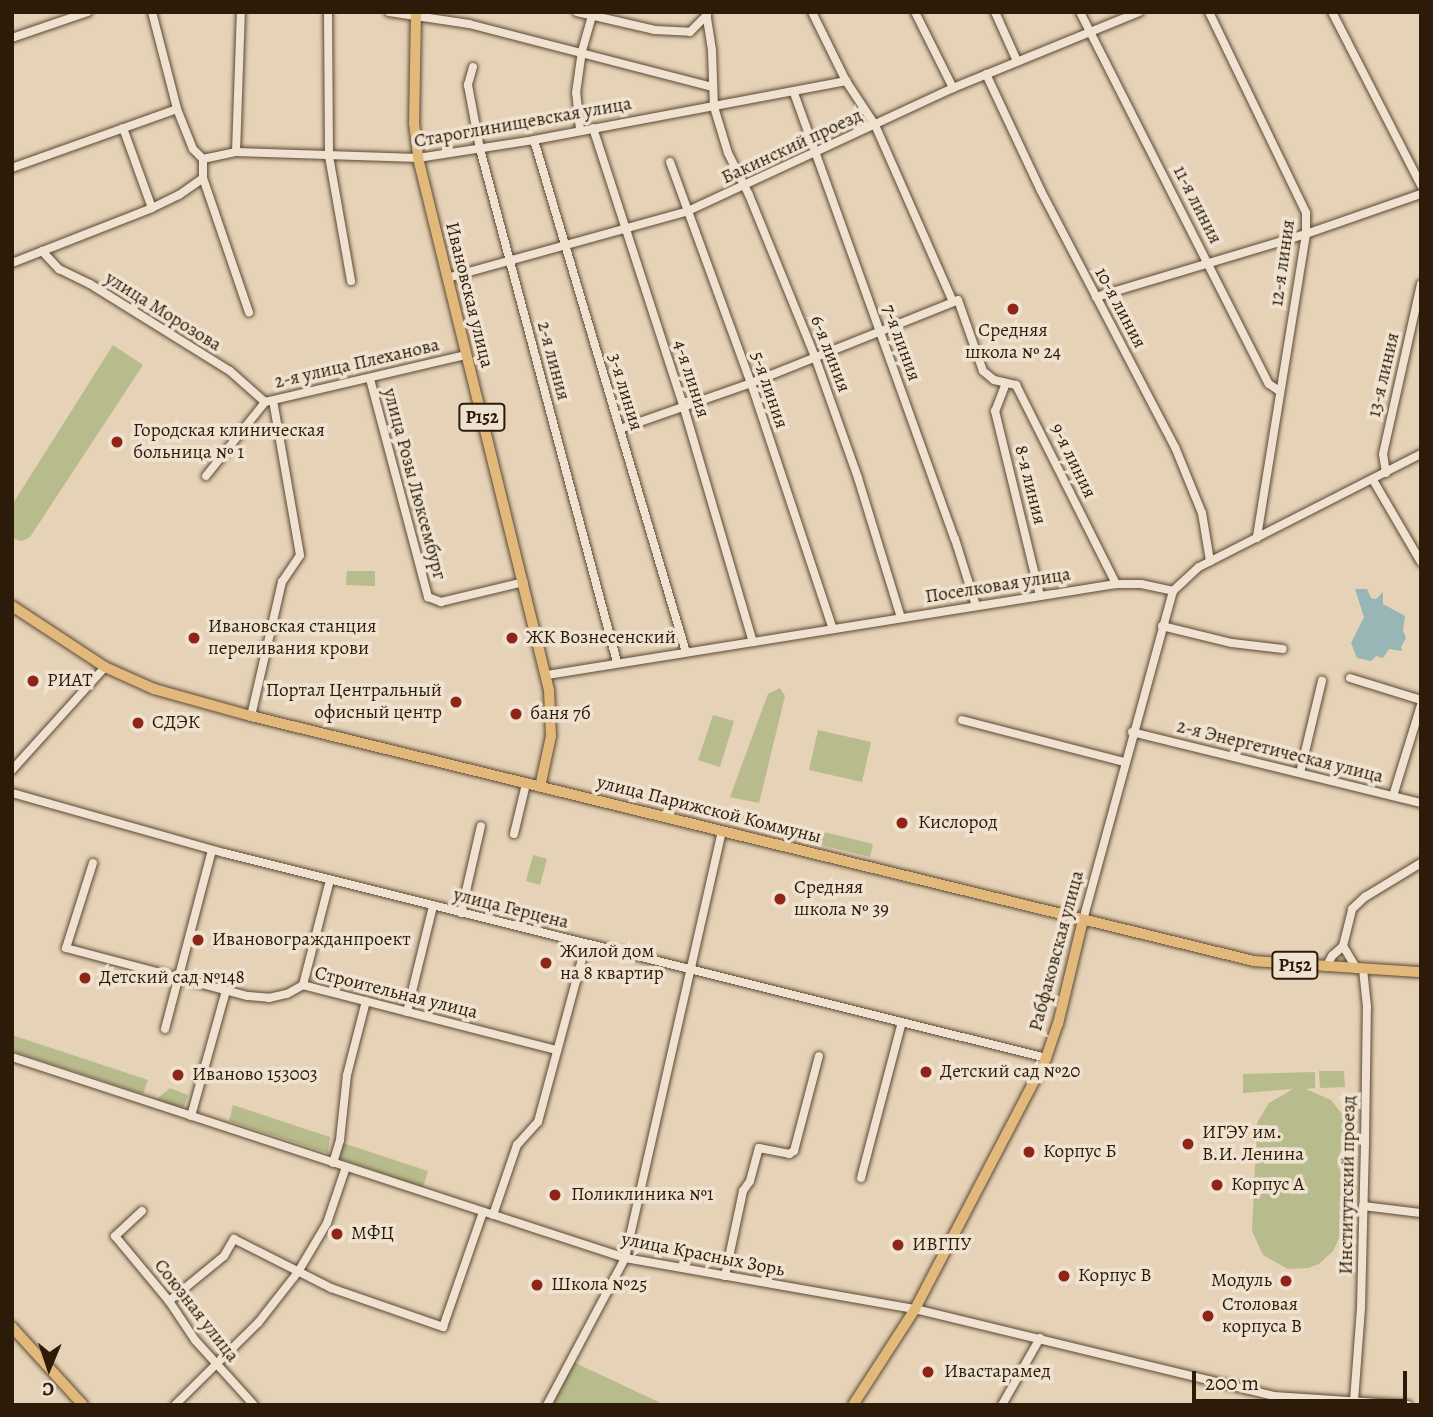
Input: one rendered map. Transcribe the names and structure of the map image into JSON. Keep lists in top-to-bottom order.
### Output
{
  "streets": {
    "main road": [
      "Ивановская улица",
      "Р152",
      "улица Парижской Коммуны",
      "Рабфаковская улица"
    ],
    "street": [
      "Староглинищевская улица",
      "Бакинский проезд",
      "11-я линия",
      "12-я линия",
      "10-я линия",
      "улица Морозова",
      "7-я линия",
      "6-я линия",
      "2-я линия",
      "2-я улица Плеханова",
      "13-я линия",
      "4-я линия",
      "5-я линия",
      "3-я линия",
      "9-я линия",
      "улица Розы Люксембург",
      "8-я линия",
      "Поселковая улица",
      "2-я Энергетическая улица",
      "улица Герцена",
      "Строительная улица",
      "Институтский проезд",
      "улица Красных Зорь",
      "Союзная улица"
    ]
  },
  "crossings": [
    ["Староглинищевская улица", "Ивановская улица"],
    ["Староглинищевская улица", "7-я линия"],
    ["Староглинищевская улица", "6-я линия"],
    ["Староглинищевская улица", "2-я линия"],
    ["Староглинищевская улица", "4-я линия"],
    ["Староглинищевская улица", "3-я линия"],
    ["Бакинский проезд", "11-я линия"],
    ["Бакинский проезд", "Ивановская улица"],
    ["Бакинский проезд", "10-я линия"],
    ["Бакинский проезд", "7-я линия"],
    ["Бакинский проезд", "6-я линия"],
    ["Бакинский проезд", "2-я линия"],
    ["Бакинский проезд", "4-я линия"],
    ["Бакинский проезд", "5-я линия"],
    ["Бакинский проезд", "3-я линия"],
    ["11-я линия", "12-я линия"],
    ["Ивановская улица", "2-я улица Плеханова"],
    ["Ивановская улица", "улица Розы Люксембург"],
    ["Ивановская улица", "Поселковая улица"],
    ["Ивановская улица", "улица Парижской Коммуны"],
    ["улица Морозова", "2-я улица Плеханова"],
    ["7-я линия", "Поселковая улица"],
    ["6-я линия", "Поселковая улица"],
    ["2-я линия", "Поселковая улица"],
    ["2-я улица Плеханова", "улица Розы Люксембург"],
    ["4-я линия", "Поселковая улица"],
    ["5-я линия", "Поселковая улица"],
    ["3-я линия", "Поселковая улица"],
    ["9-я линия", "8-я линия"],
    ["9-я линия", "Поселковая улица"],
    ["8-я линия", "Поселковая улица"],
    ["Поселковая улица", "Рабфаковская улица"],
    ["2-я Энергетическая улица", "Рабфаковская улица"],
    ["улица Парижской Коммуны", "Рабфаковская улица"],
    ["улица Парижской Коммуны", "Институтский проезд"],
    ["улица Герцена", "Рабфаковская улица"],
    ["Рабфаковская улица", "улица Красных Зорь"],
    ["Институтский проезд", "улица Красных Зорь"]
  ],
  "places": [
    "Средняя школа № 24",
    "Городская клиническая больница № 1",
    "Ивановская станция переливания крови",
    "ЖК Вознесенский",
    "РИАТ",
    "Портал Центральный офисный центр",
    "баня 7б",
    "СДЭК",
    "Кислород",
    "Средняя школа № 39",
    "Ивановогражданпроект",
    "Жилой дом на 8 квартир",
    "Детский сад №148",
    "Детский сад №20",
    "Иваново 153003",
    "ИГЭУ им. В.И. Ленина",
    "Корпус Б",
    "Корпус А",
    "Поликлиника №1",
    "МФЦ",
    "ИВГПУ",
    "Корпус В",
    "Модуль",
    "Школа №25",
    "Столовая корпуса В",
    "Ивастарамед"
  ],
  "scale_bar": "200 m",
  "north": "bottom"
}
